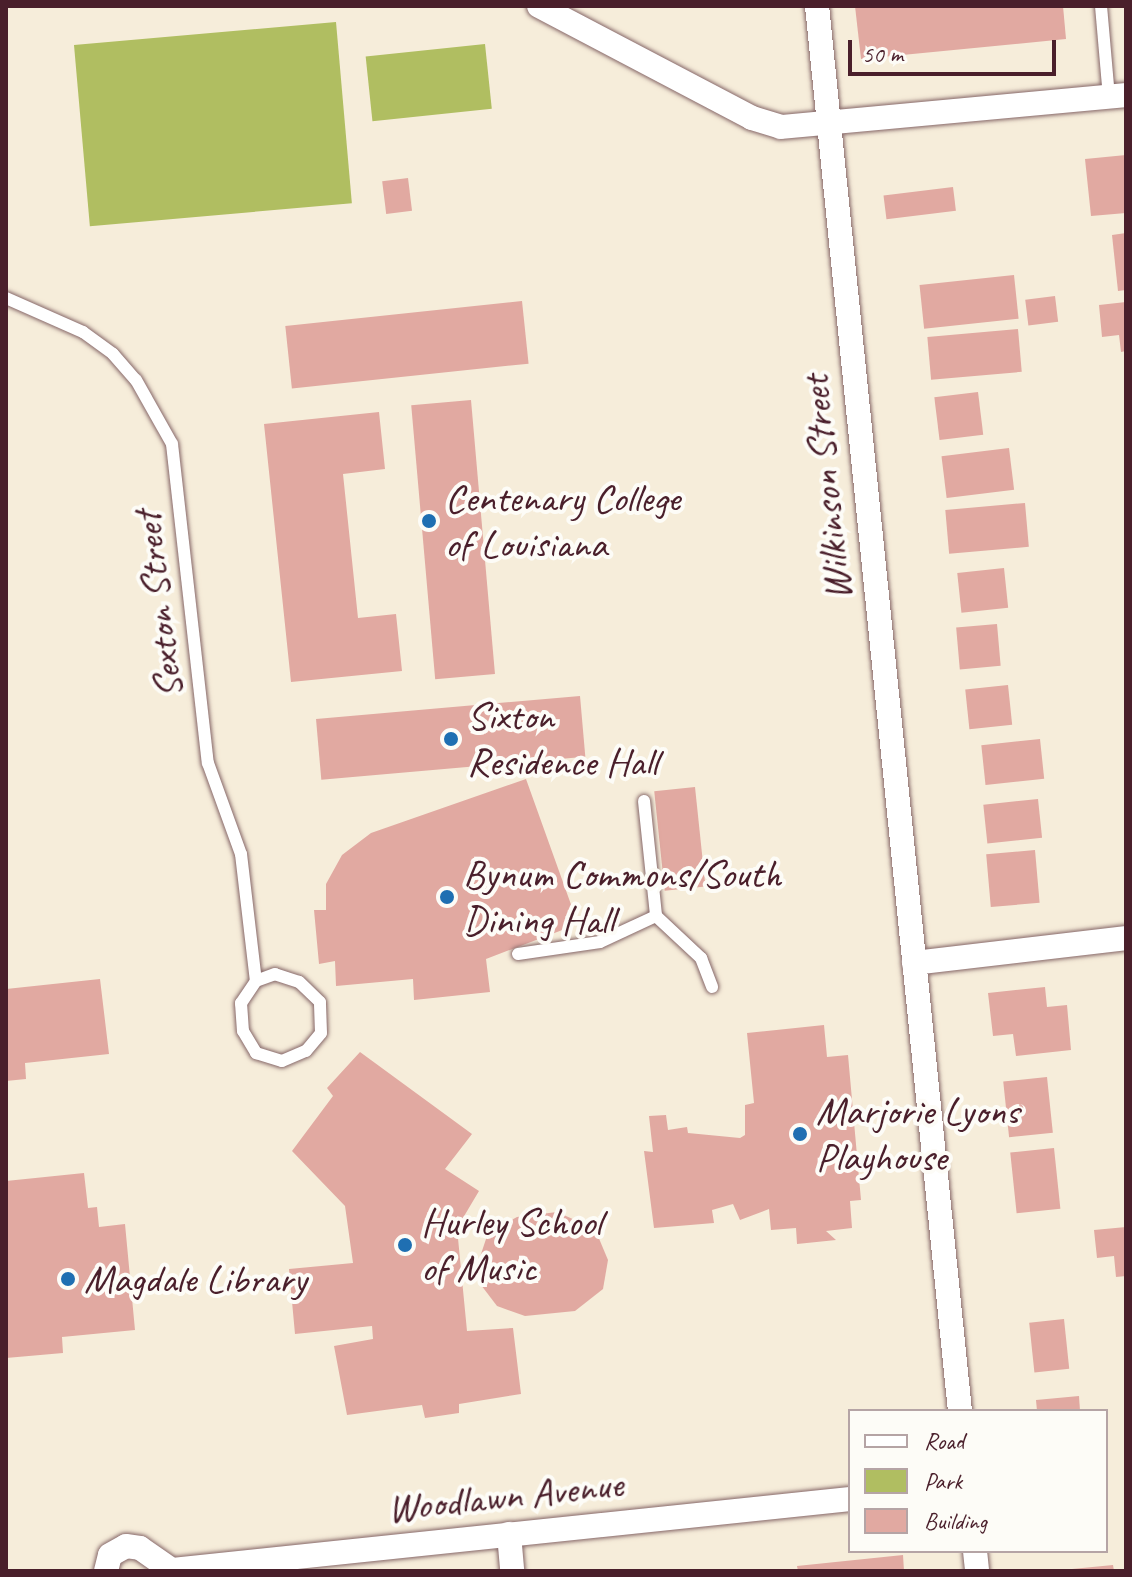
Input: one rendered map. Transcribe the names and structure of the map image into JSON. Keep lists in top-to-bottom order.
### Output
{
  "streets": {
    "street": ["Wilkinson Street", "Woodlawn Avenue"],
    "lane": ["Sexton Street"]
  },
  "places": [
    "Centenary College of Louisiana",
    "Sixton Residence Hall",
    "Bynum Commons/South Dining Hall",
    "Marjorie Lyons Playhouse",
    "Hurley School of Music",
    "Magdale Library"
  ],
  "legend": ["Road", "Park", "Building"],
  "scale_bar": "50 m"
}
